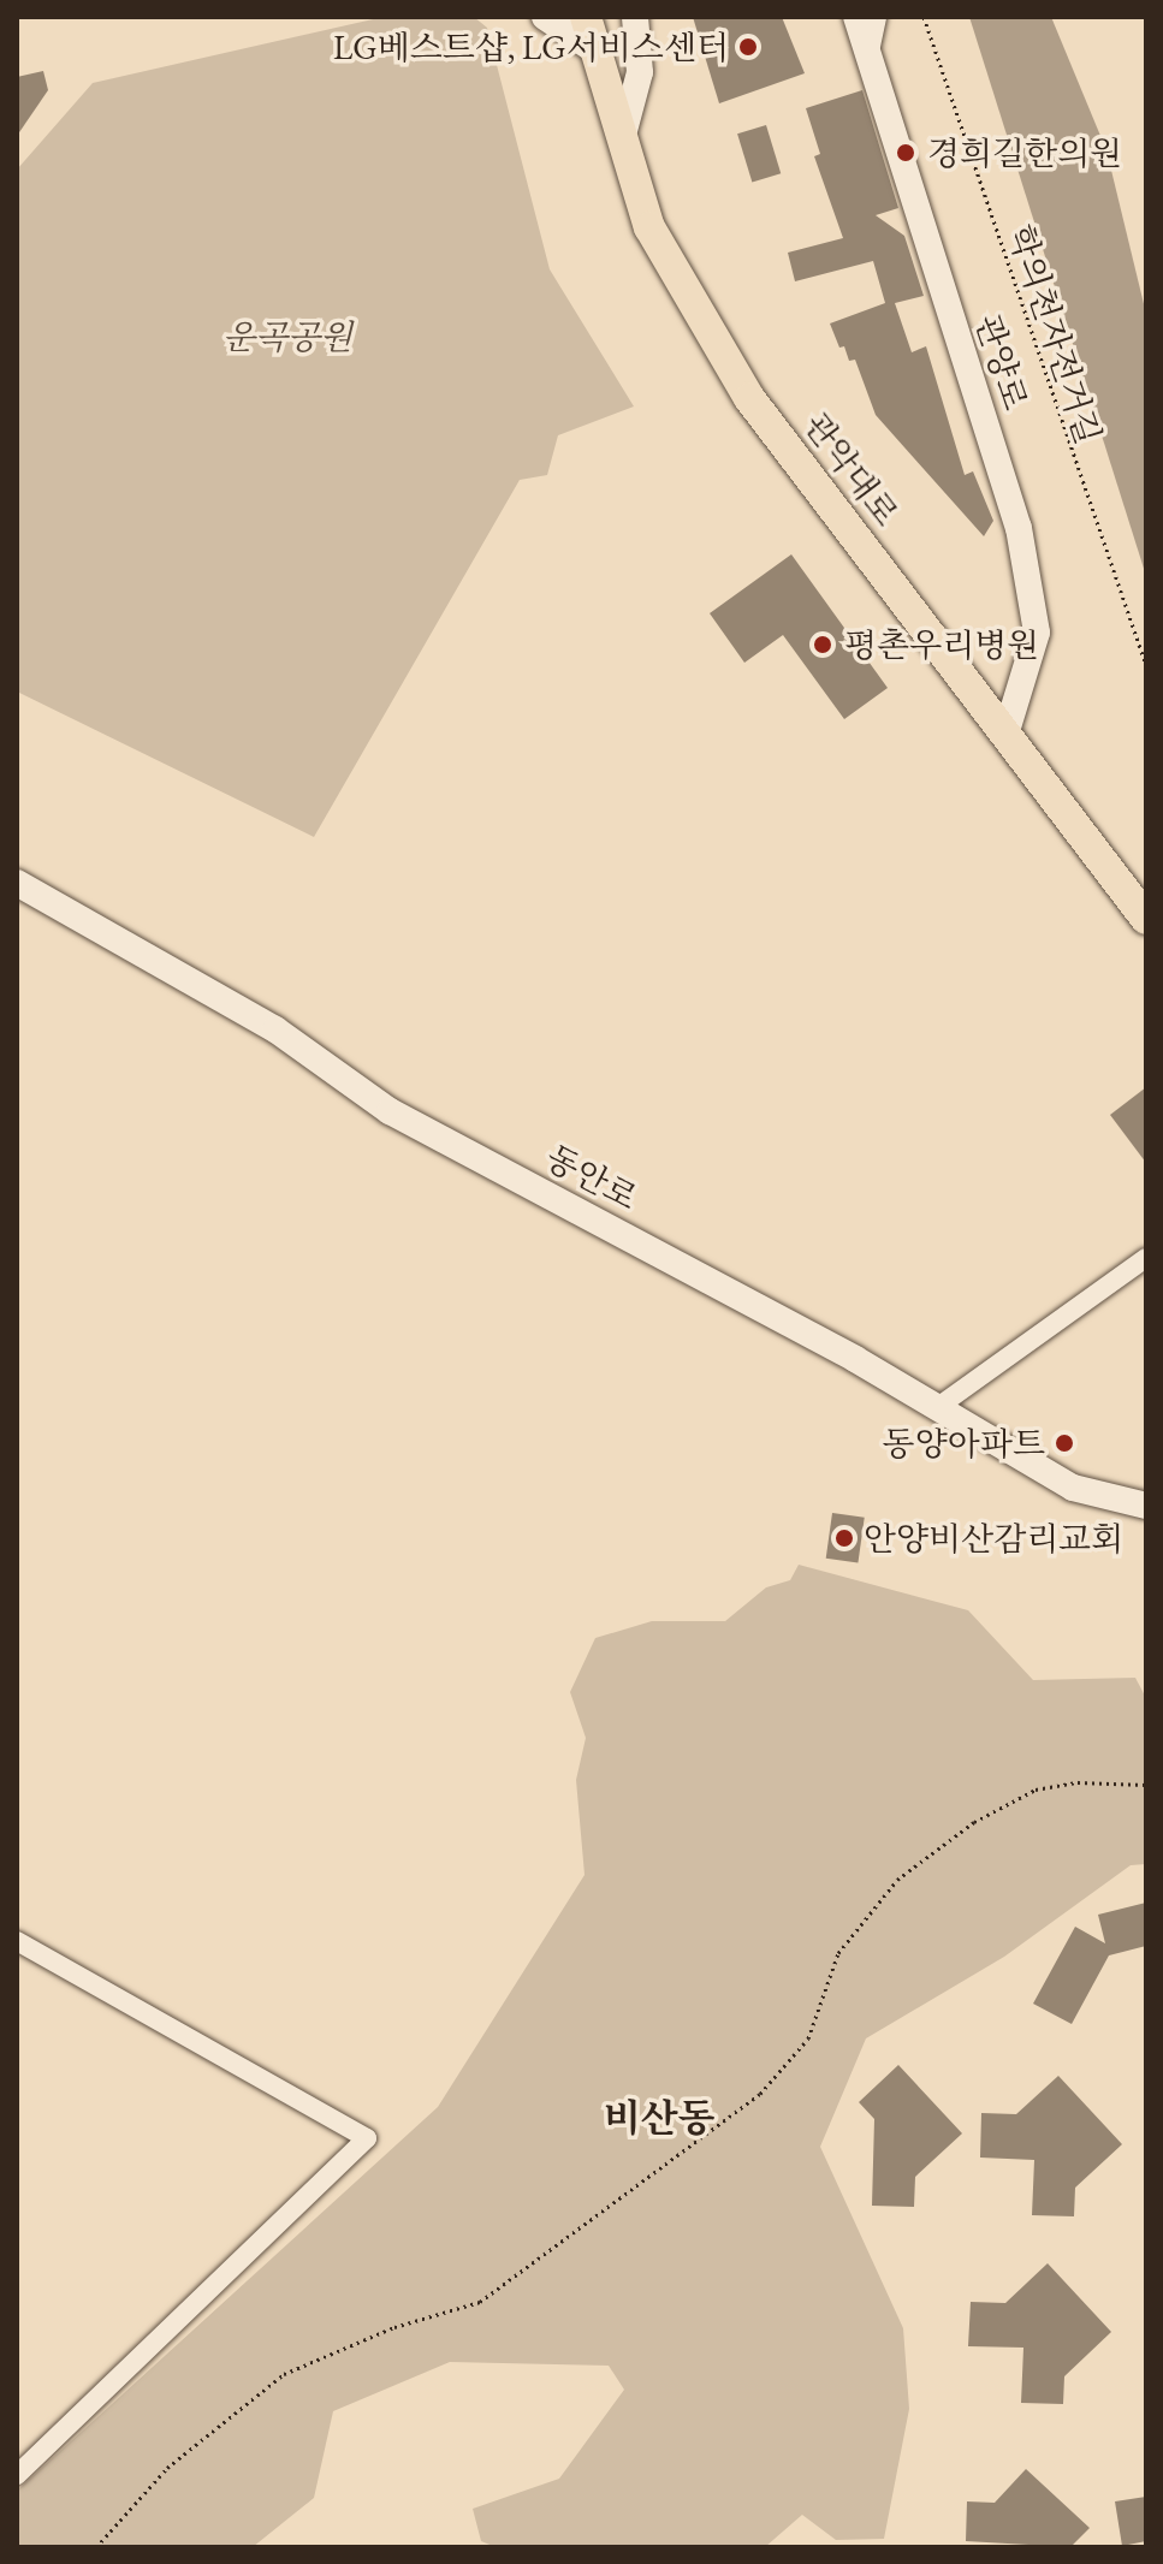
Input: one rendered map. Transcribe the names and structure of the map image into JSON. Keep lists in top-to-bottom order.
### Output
{
  "streets": {
    "main road": ["관악대로"],
    "street": ["관양로", "동안로"],
    "path": ["학의천자전거길"]
  },
  "crossings": [
    ["관양로", "관악대로"]
  ],
  "districts": ["비산동"],
  "parks": ["운곡공원"],
  "places": [
    "LG베스트샵, LG서비스센터",
    "경희길한의원",
    "평촌우리병원",
    "동양아파트",
    "안양비산감리교회"
  ]
}
